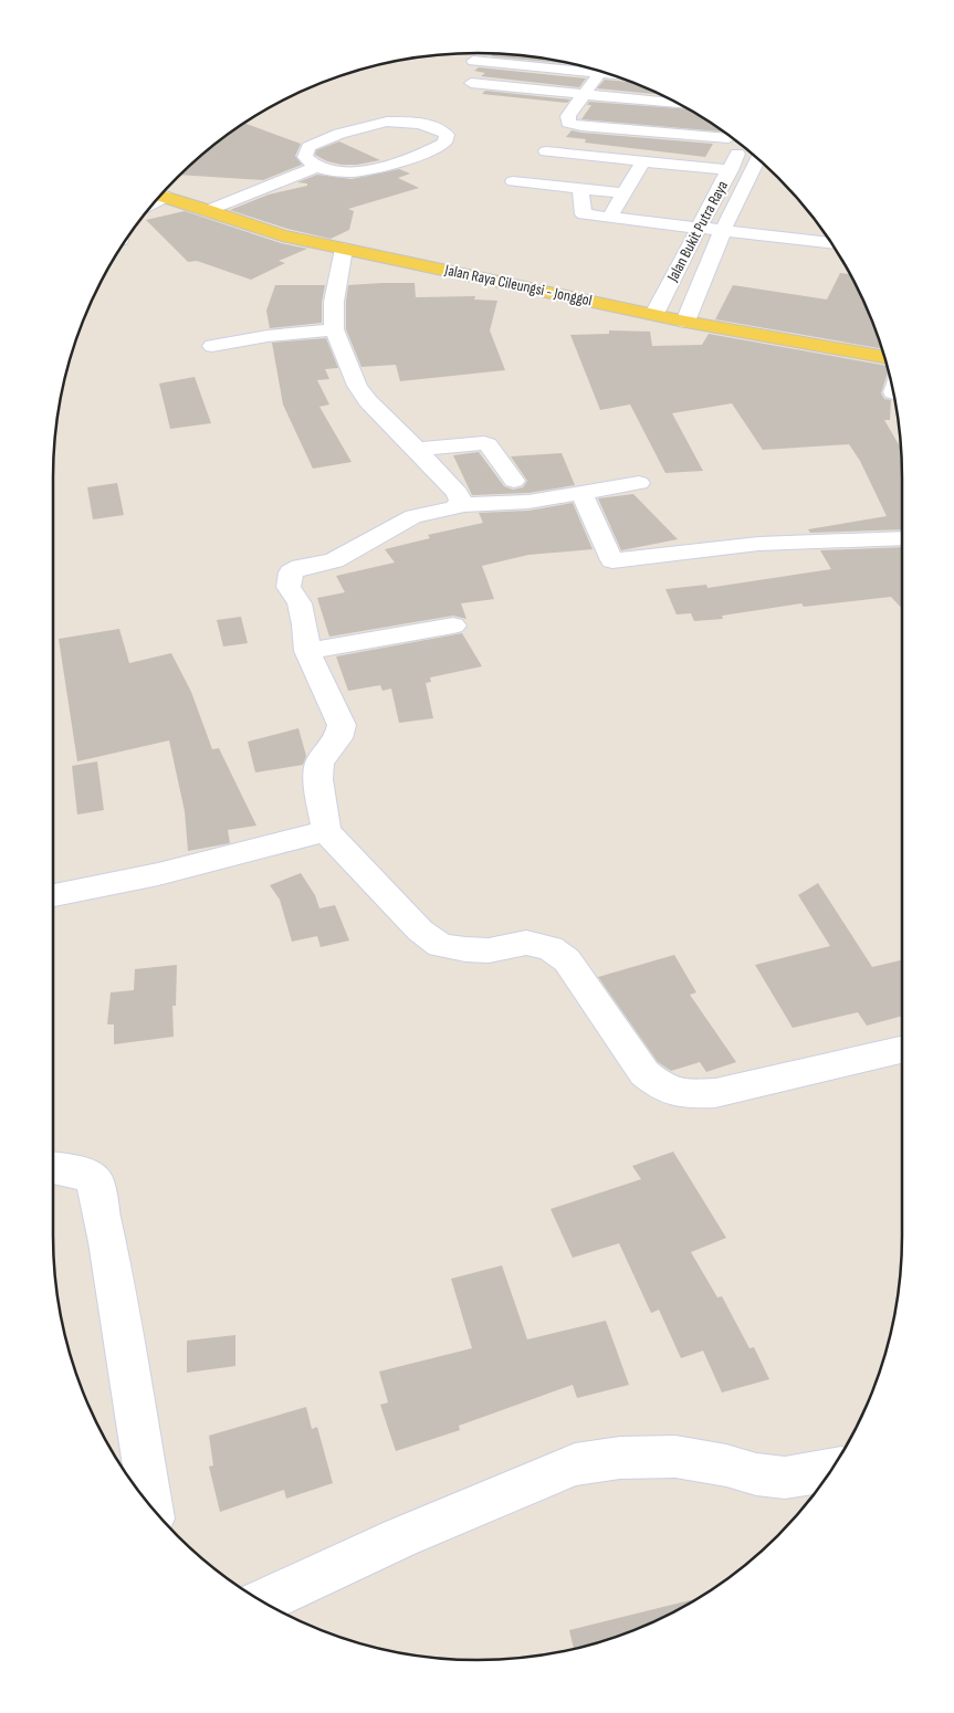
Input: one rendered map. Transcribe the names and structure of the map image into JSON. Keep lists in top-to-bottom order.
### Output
{
  "streets": {
    "main road": ["Jalan Raya Cileungsi - Jonggol"],
    "street": ["Jalan Bukit Putra Raya"]
  },
  "crossings": [
    ["Jalan Bukit Putra Raya", "Jalan Raya Cileungsi - Jonggol"]
  ]
}
